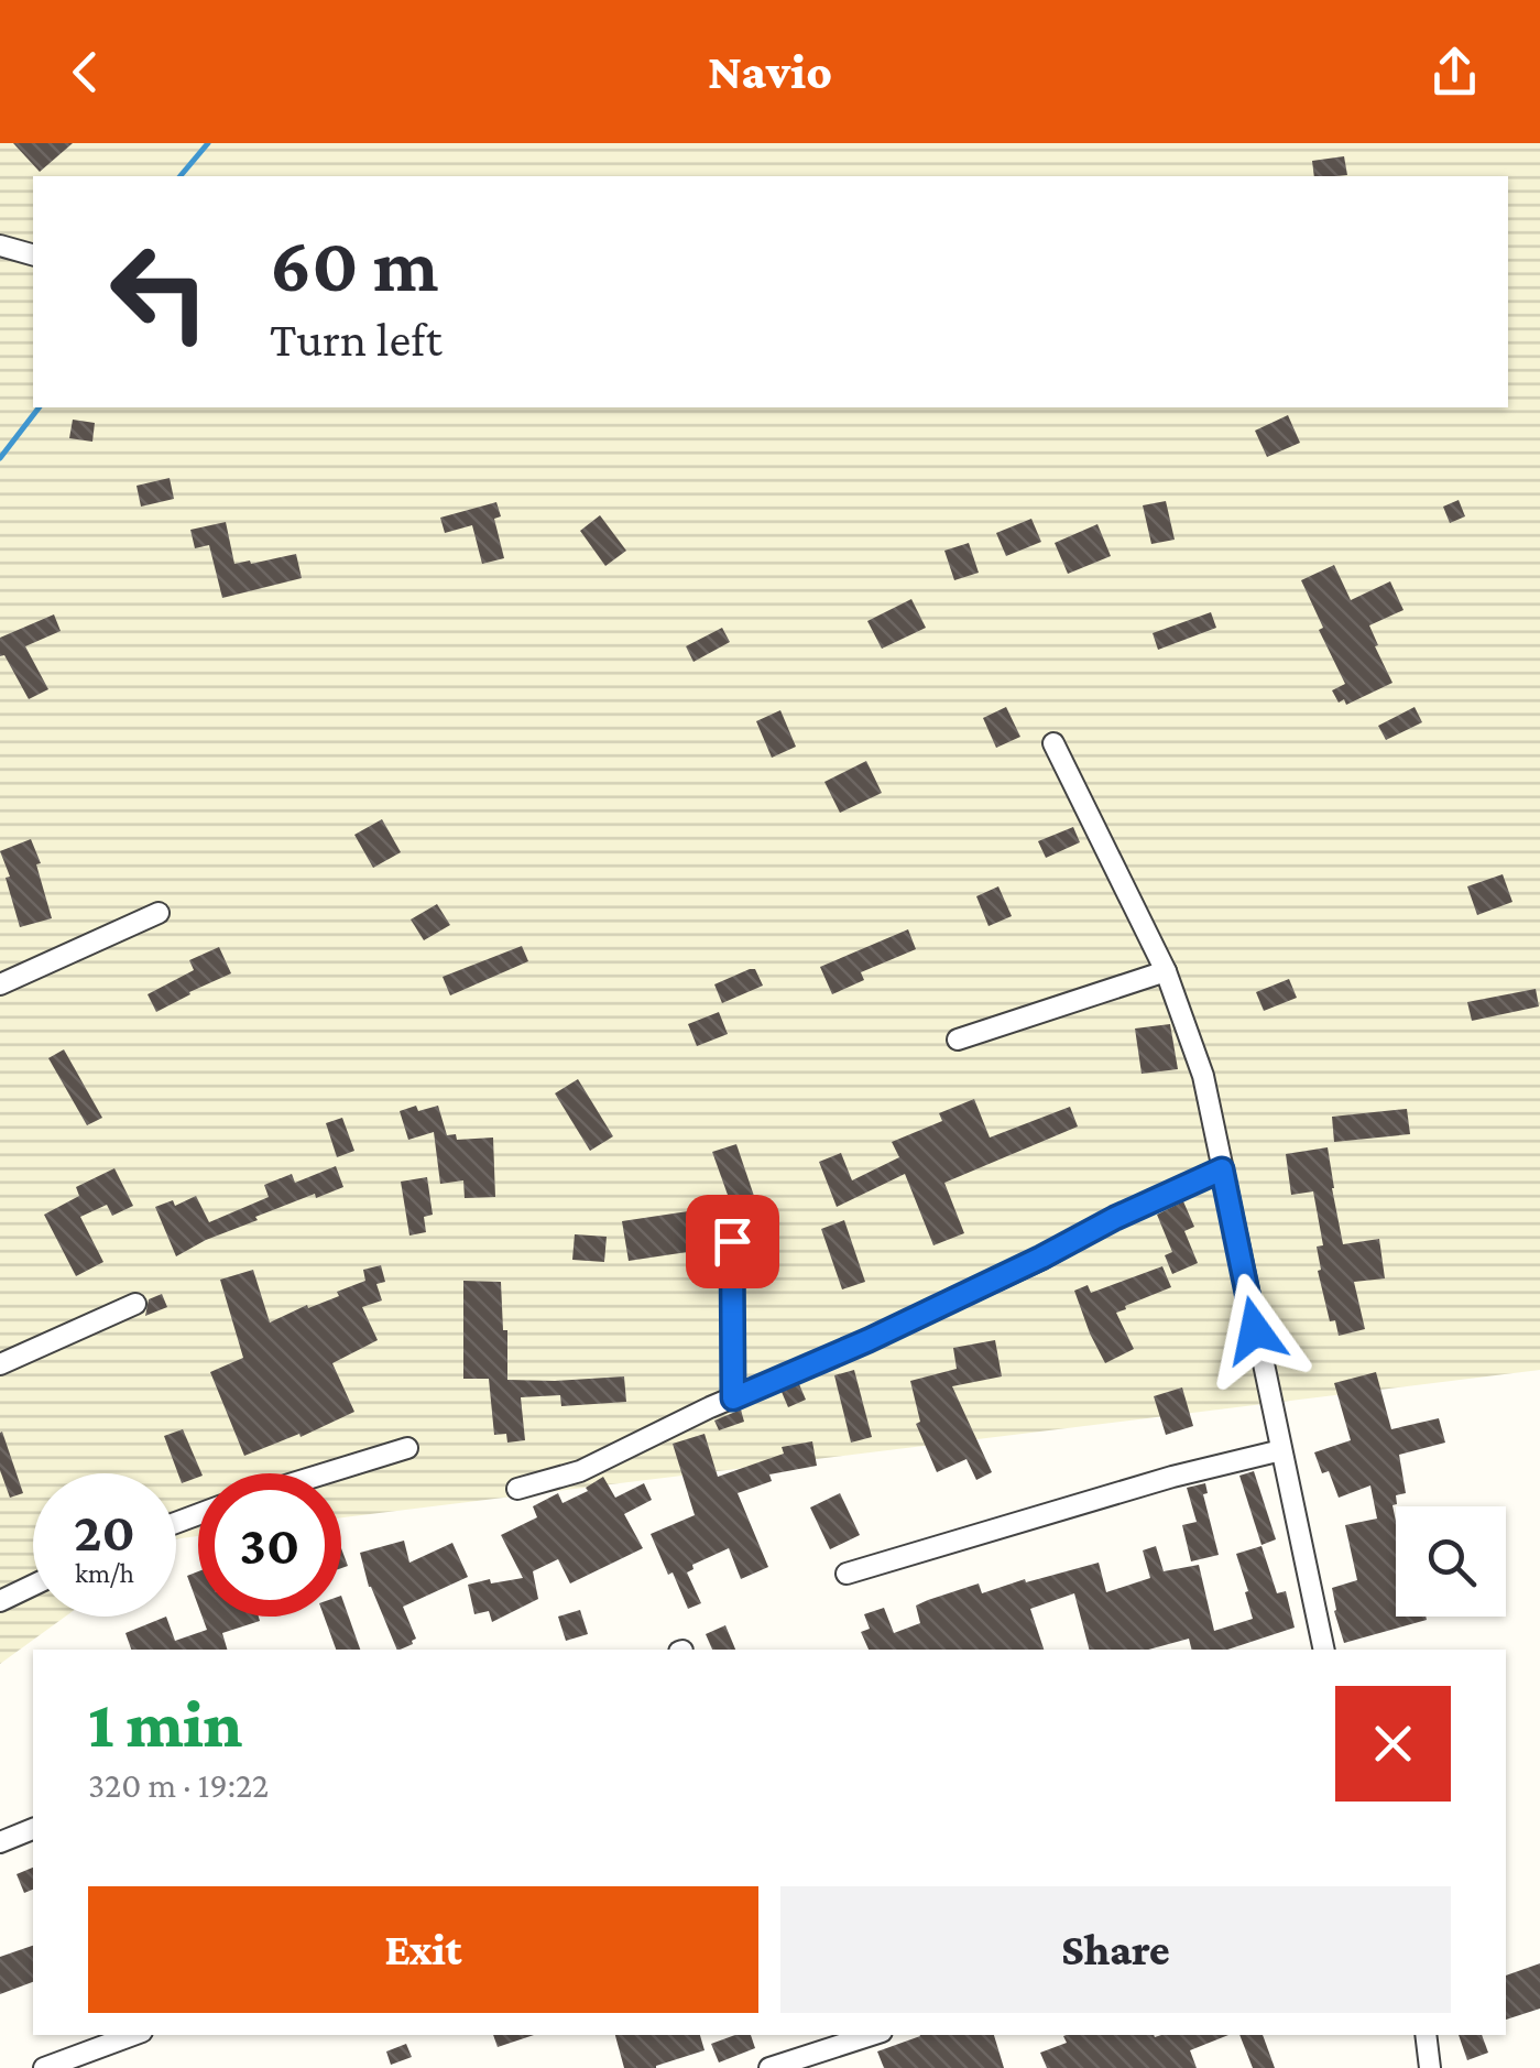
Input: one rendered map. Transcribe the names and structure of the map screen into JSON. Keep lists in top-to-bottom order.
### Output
{
  "page": {
    "header": "Navio",
    "turn": ["60 m", "Turn left"],
    "speed": "20 km/h",
    "limit": "30",
    "heading": ["1 min", "320 m · 19:22"],
    "buttons": ["Exit", "Share"]
  }
}
